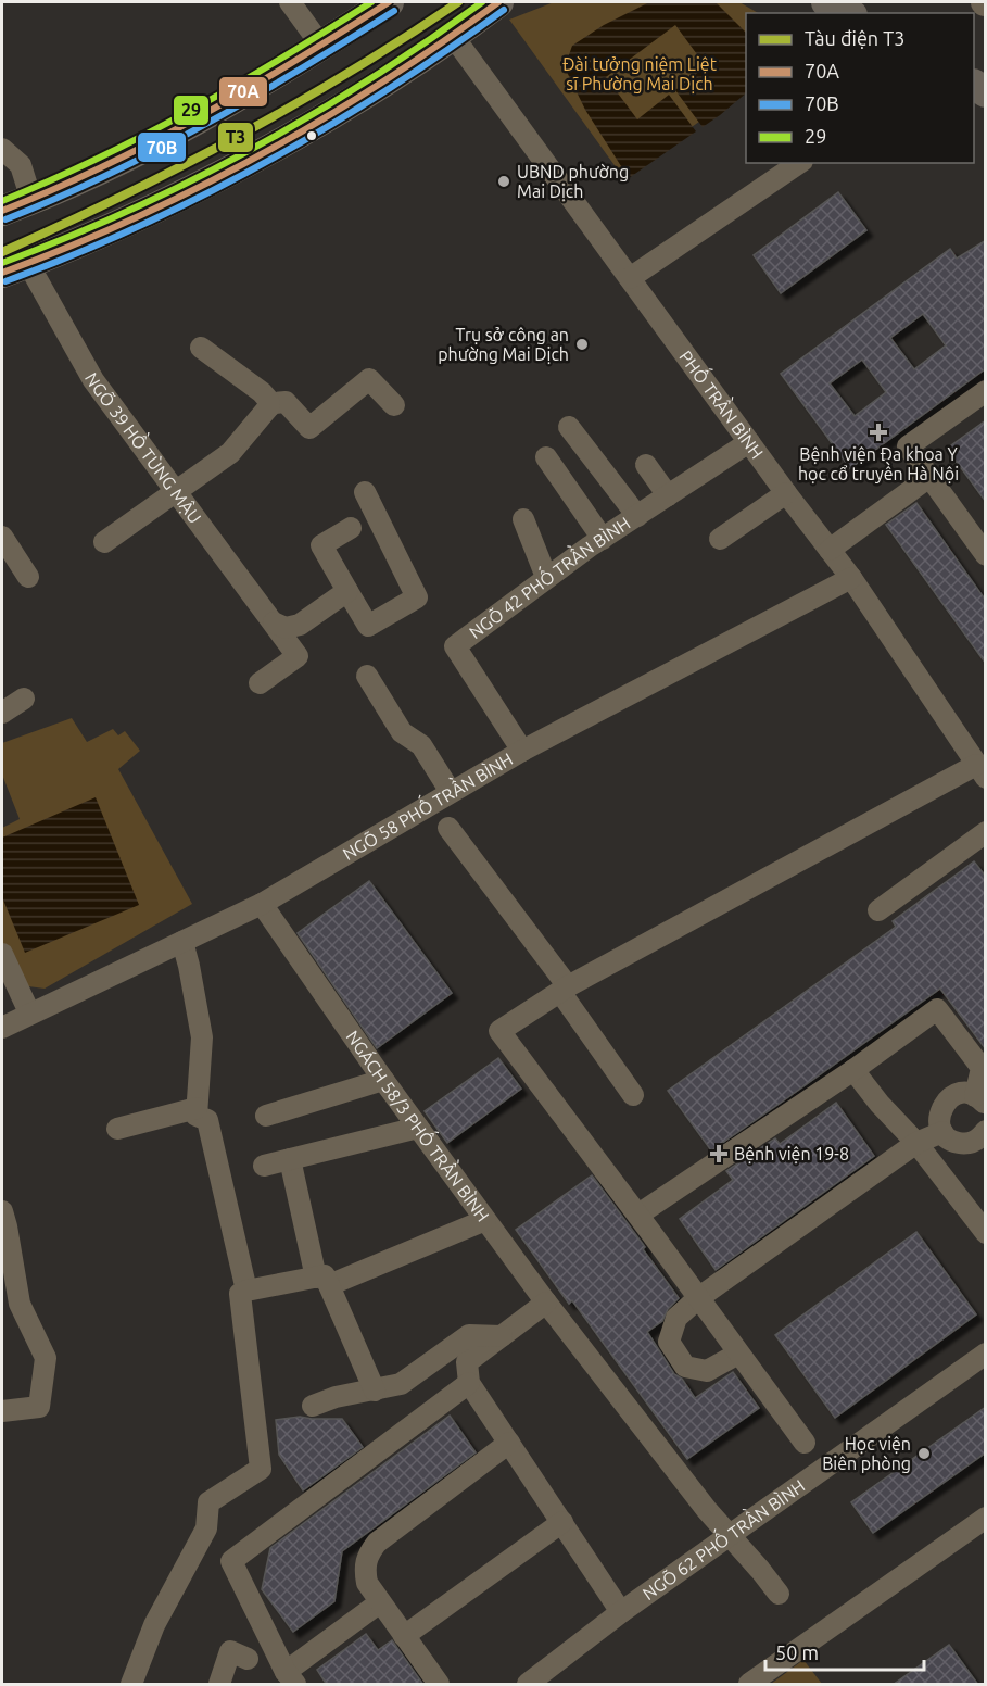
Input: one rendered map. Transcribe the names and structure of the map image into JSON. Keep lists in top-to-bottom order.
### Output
{
  "streets": {
    "street": [
      "PHỐ TRẦN BÌNH",
      "NGÕ 39 HỒ TÙNG MẬU",
      "NGÕ 42 PHỐ TRẦN BÌNH",
      "NGÕ 58 PHỐ TRẦN BÌNH",
      "NGÁCH 58/3 PHỐ TRẦN BÌNH",
      "NGÕ 62 PHỐ TRẦN BÌNH"
    ]
  },
  "crossings": [
    ["PHỐ TRẦN BÌNH", "NGÕ 42 PHỐ TRẦN BÌNH"],
    ["PHỐ TRẦN BÌNH", "NGÕ 58 PHỐ TRẦN BÌNH"],
    ["NGÕ 42 PHỐ TRẦN BÌNH", "NGÕ 58 PHỐ TRẦN BÌNH"],
    ["NGÕ 58 PHỐ TRẦN BÌNH", "NGÁCH 58/3 PHỐ TRẦN BÌNH"],
    ["NGÁCH 58/3 PHỐ TRẦN BÌNH", "NGÕ 62 PHỐ TRẦN BÌNH"]
  ],
  "parks": ["Đài tưởng niệm Liệt sĩ Phường Mai Dịch"],
  "places": {
    "other": ["UBND phường Mai Dịch", "Trụ sở công an phường Mai Dịch", "Học viện Biên phòng"],
    "health": ["Bệnh viện Đa khoa Y học cổ truyền Hà Nội", "Bệnh viện 19-8"]
  },
  "lines": [
    "metro line T3",
    "transit line 70A",
    "transit line 29",
    "transit line 70B"
  ],
  "legend": [
    "Tàu điện T3",
    "70A",
    "70B",
    "29"
  ],
  "scale_bar": "50 m"
}
